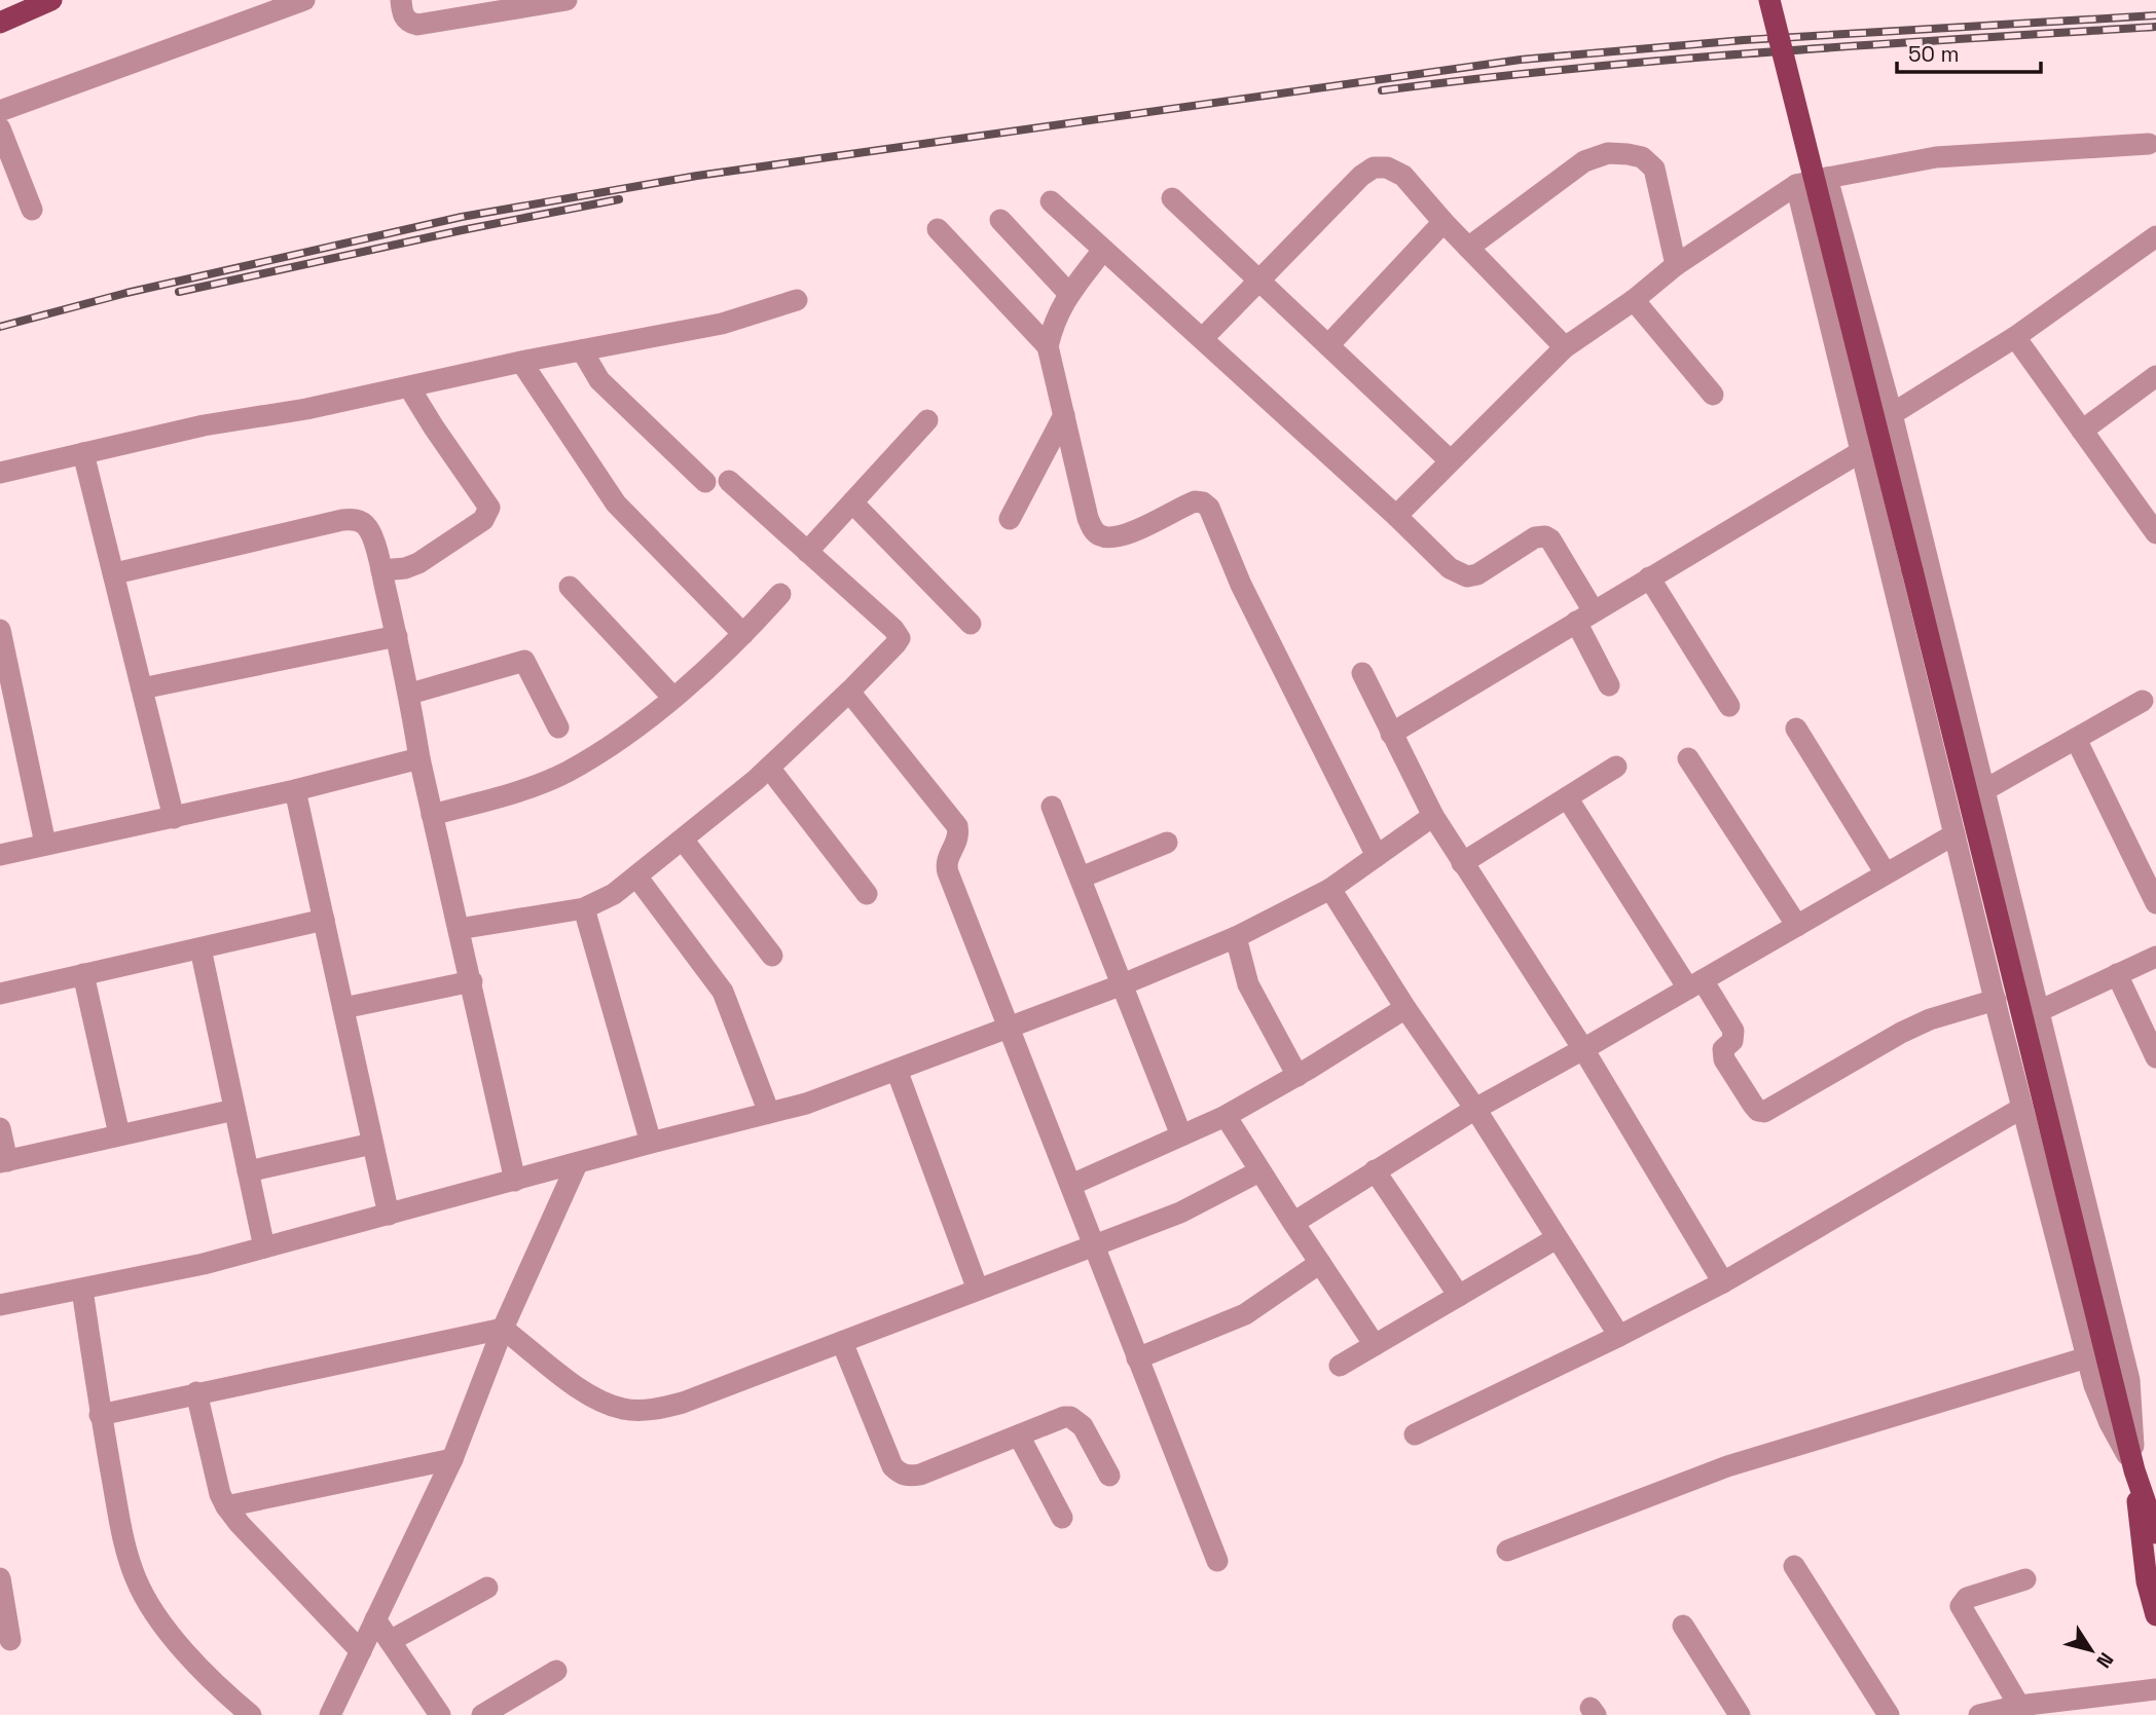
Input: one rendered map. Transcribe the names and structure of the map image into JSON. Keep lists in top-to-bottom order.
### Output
{
  "scale_bar": "50 m",
  "north": "bottom right"
}
